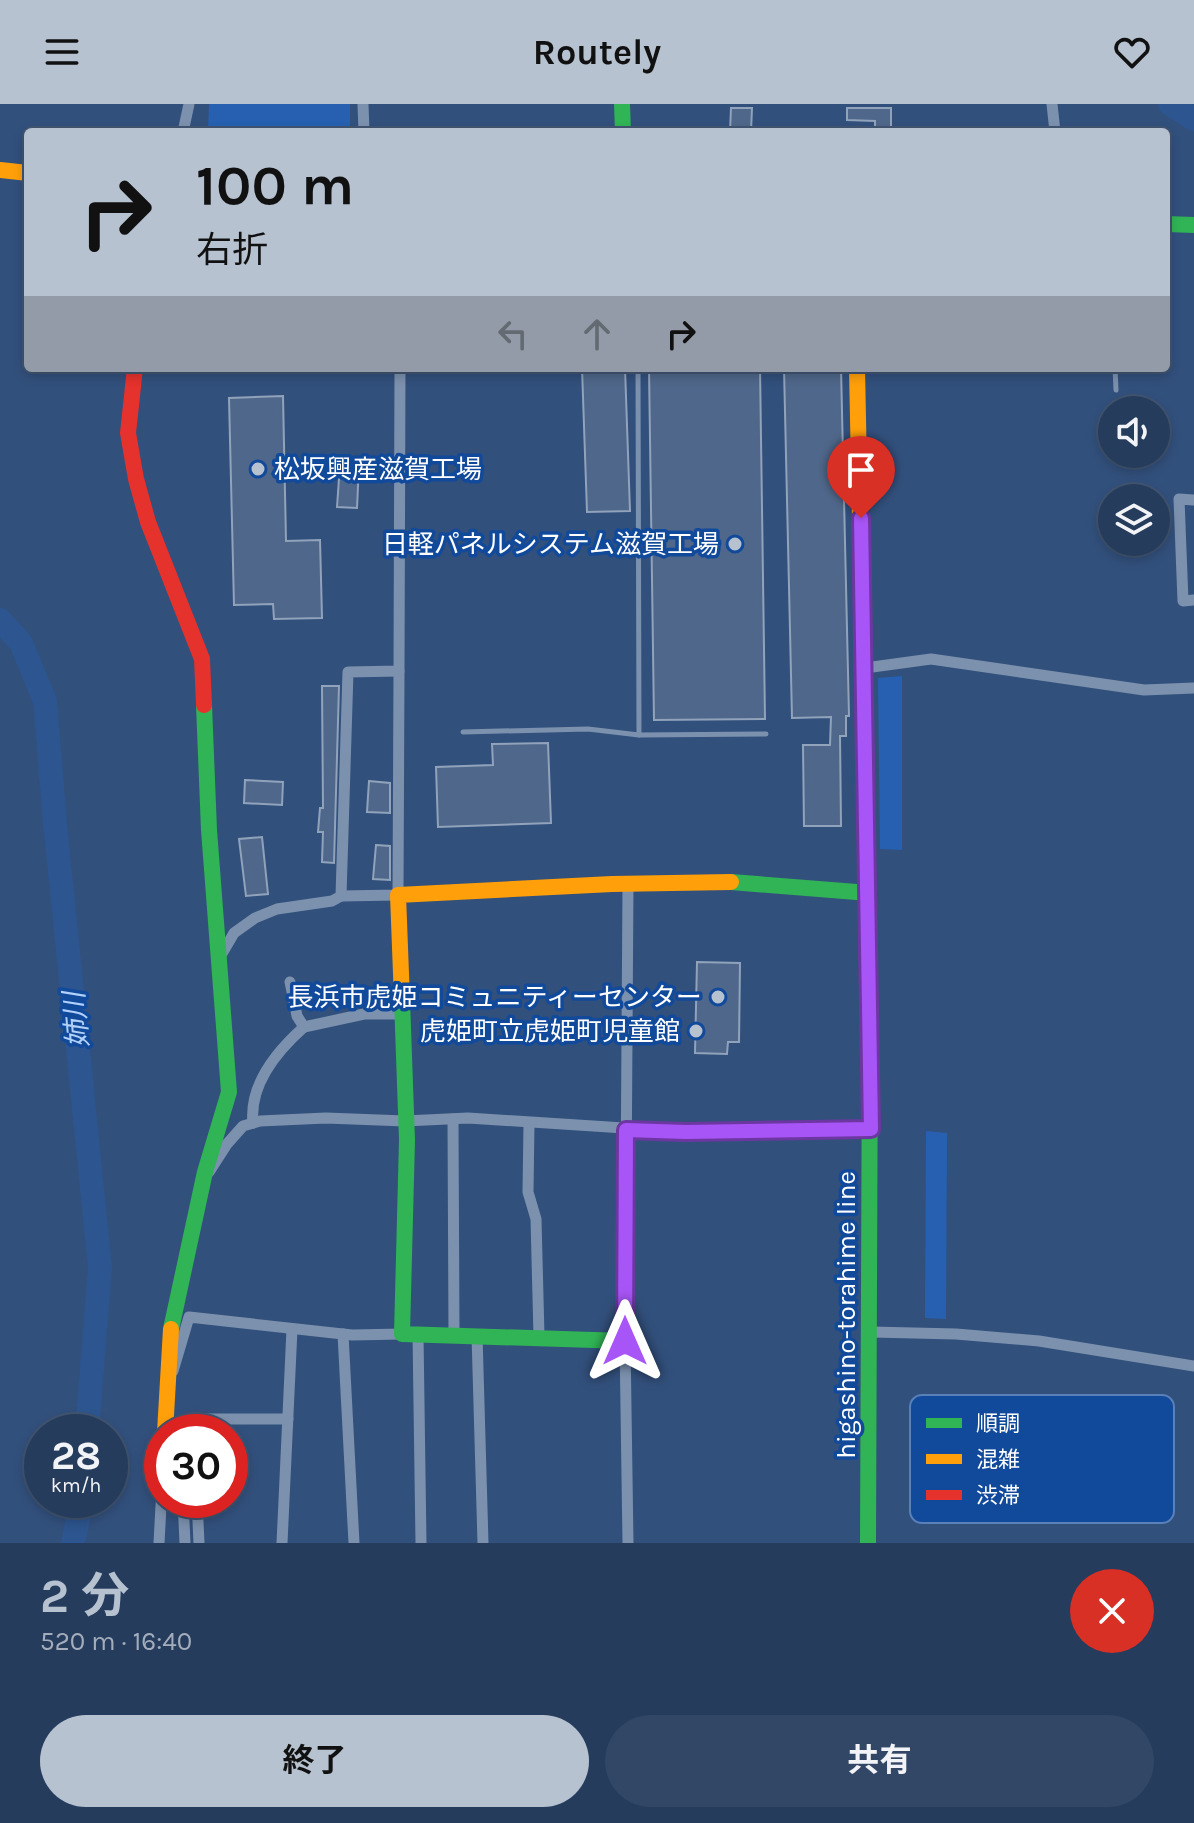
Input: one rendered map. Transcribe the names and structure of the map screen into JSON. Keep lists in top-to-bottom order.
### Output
{
  "streets": {
    "main road": ["higashino-torahime line"]
  },
  "water": ["姉川"],
  "places": [
    "松坂興産滋賀工場",
    "日軽パネルシステム滋賀工場",
    "長浜市虎姫コミュニティーセンター",
    "虎姫町立虎姫町児童館"
  ],
  "legend": ["順調", "混雑", "渋滞"],
  "page": {
    "header": "Routely",
    "turn": ["100 m", "右折"],
    "speed": "28 km/h",
    "limit": "30",
    "heading": ["2 分", "520 m · 16:40"],
    "buttons": ["終了", "共有"]
  }
}
